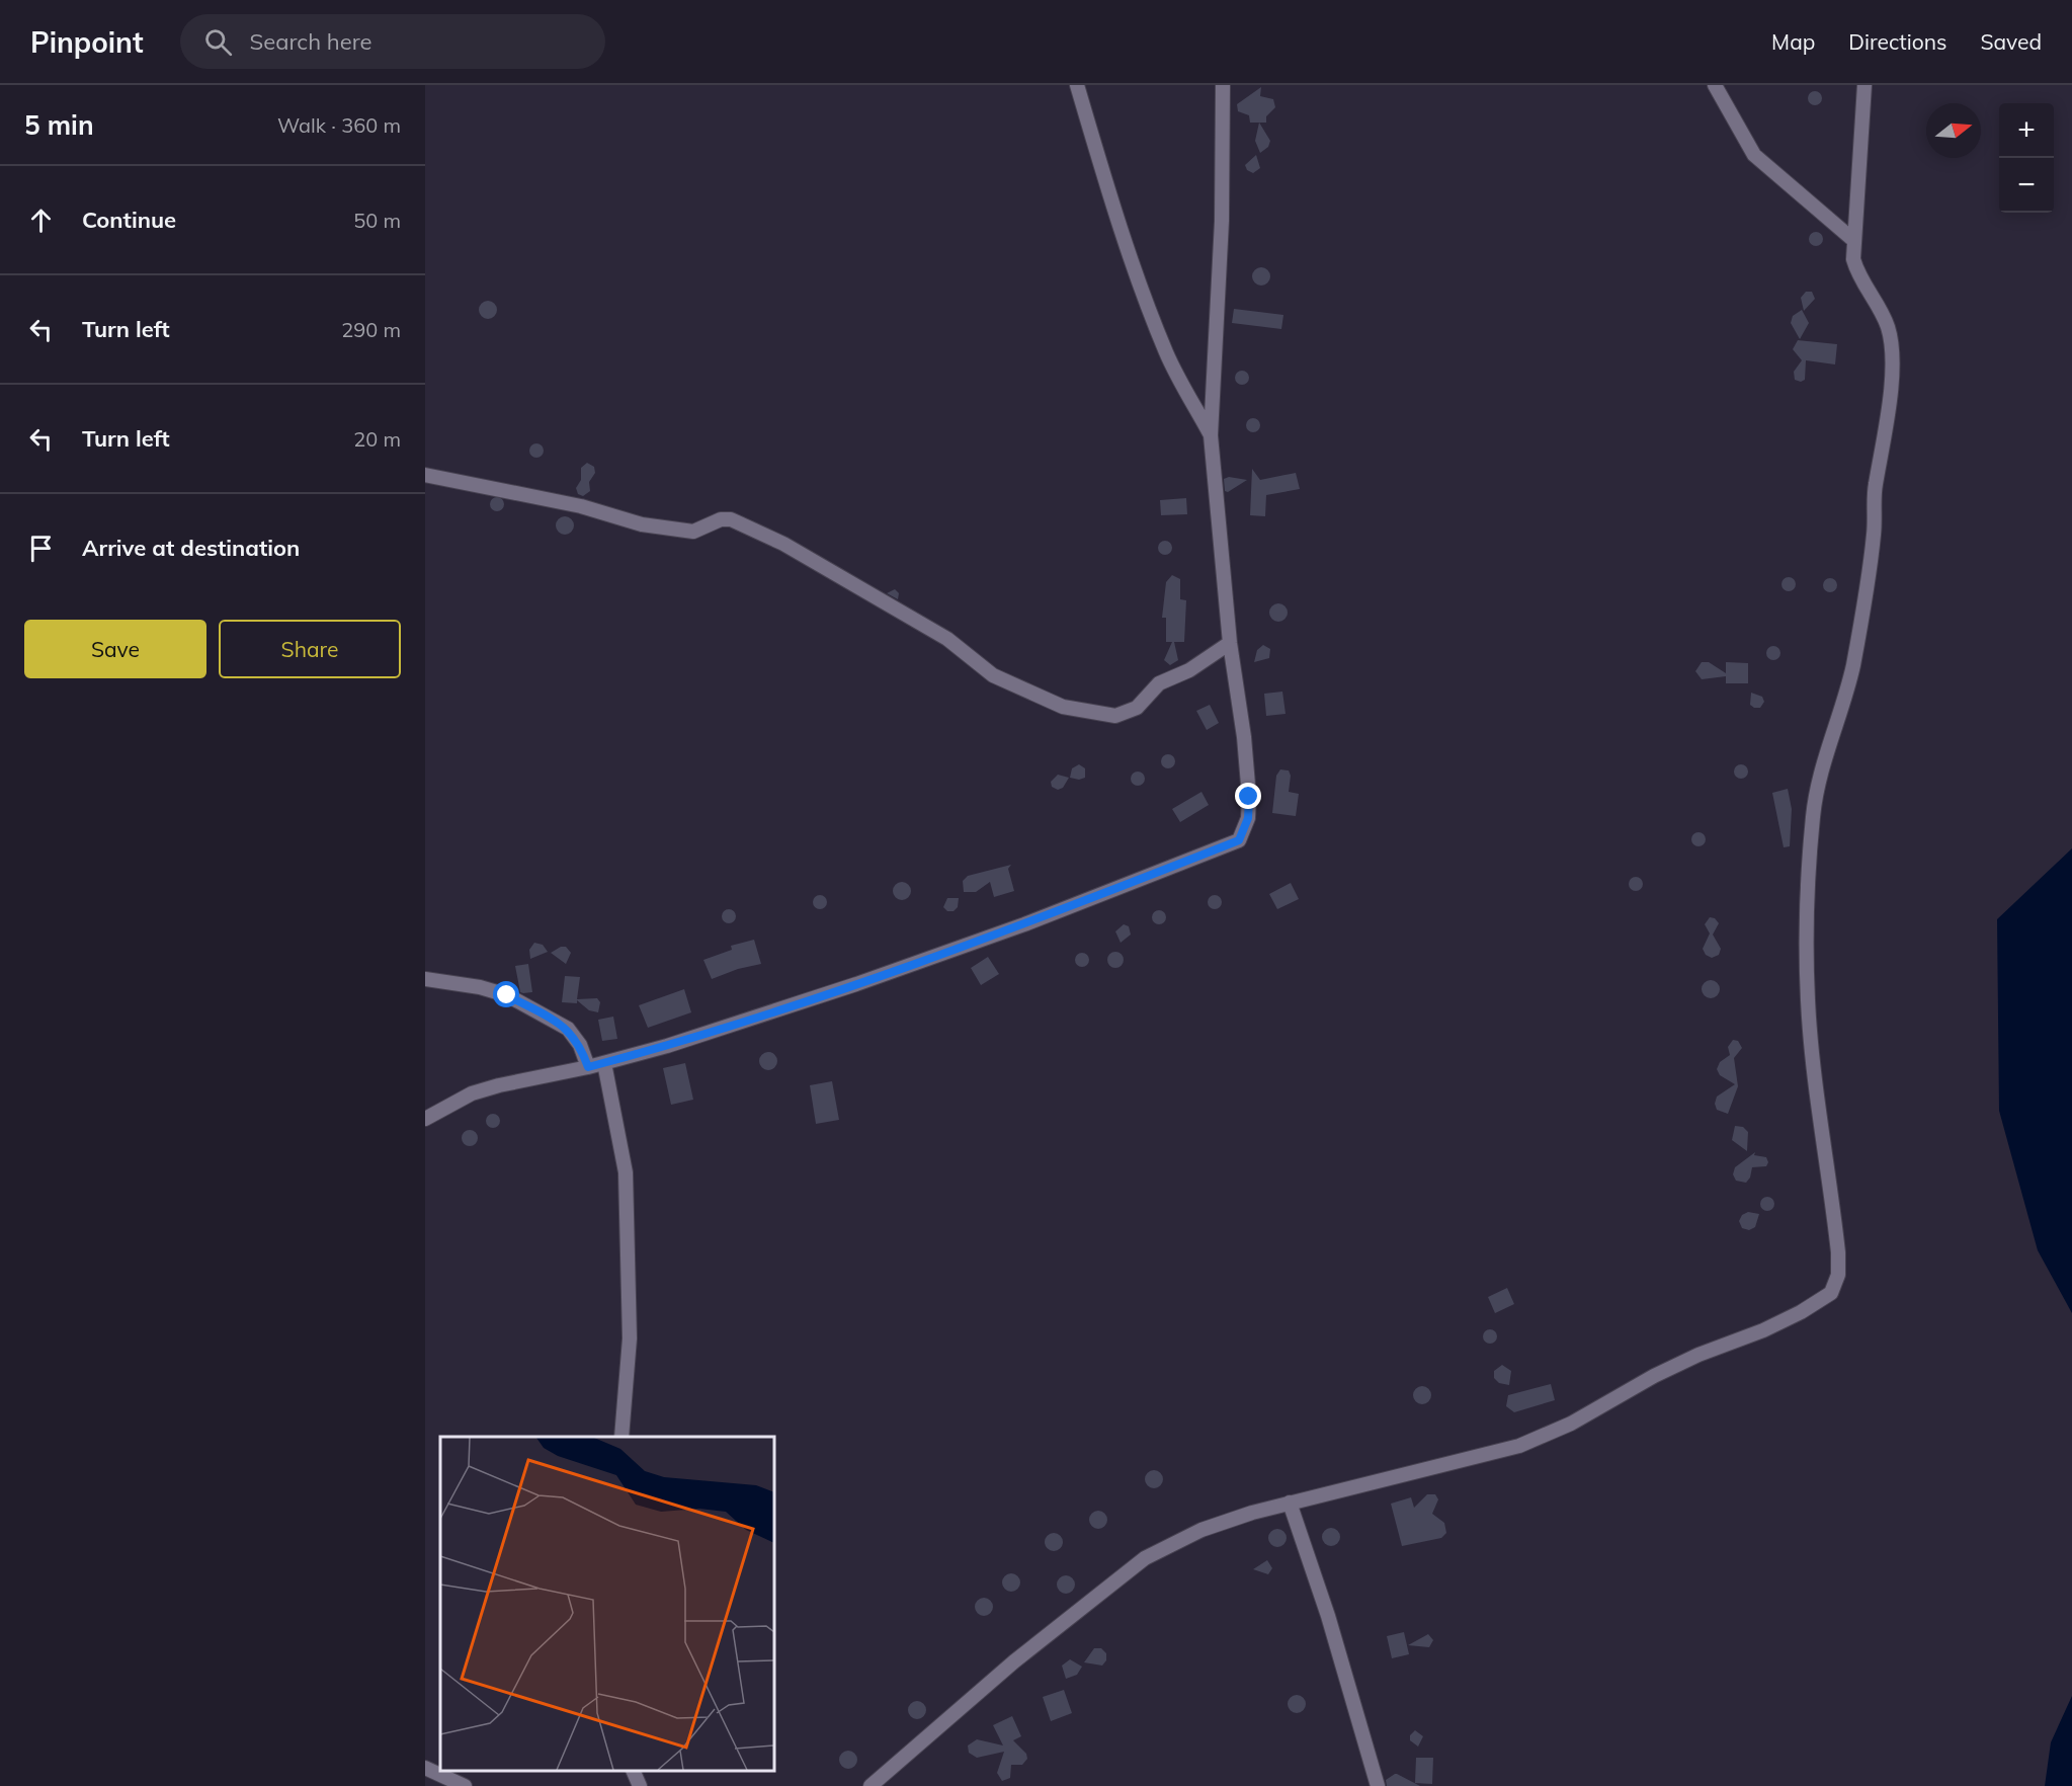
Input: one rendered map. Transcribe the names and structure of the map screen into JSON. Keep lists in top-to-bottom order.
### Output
{
  "north": "right",
  "page": {
    "header": "Pinpoint",
    "search": "Search here",
    "nav": ["Map", "Directions", "Saved"],
    "heading": ["5 min", "Walk · 360 m"],
    "map_buttons": ["+", "−"],
    "list": [
      ["Continue", "50 m"],
      ["Turn left", "290 m"],
      ["Turn left", "20 m"],
      "Arrive at destination"
    ],
    "buttons": ["Save", "Share"]
  }
}
